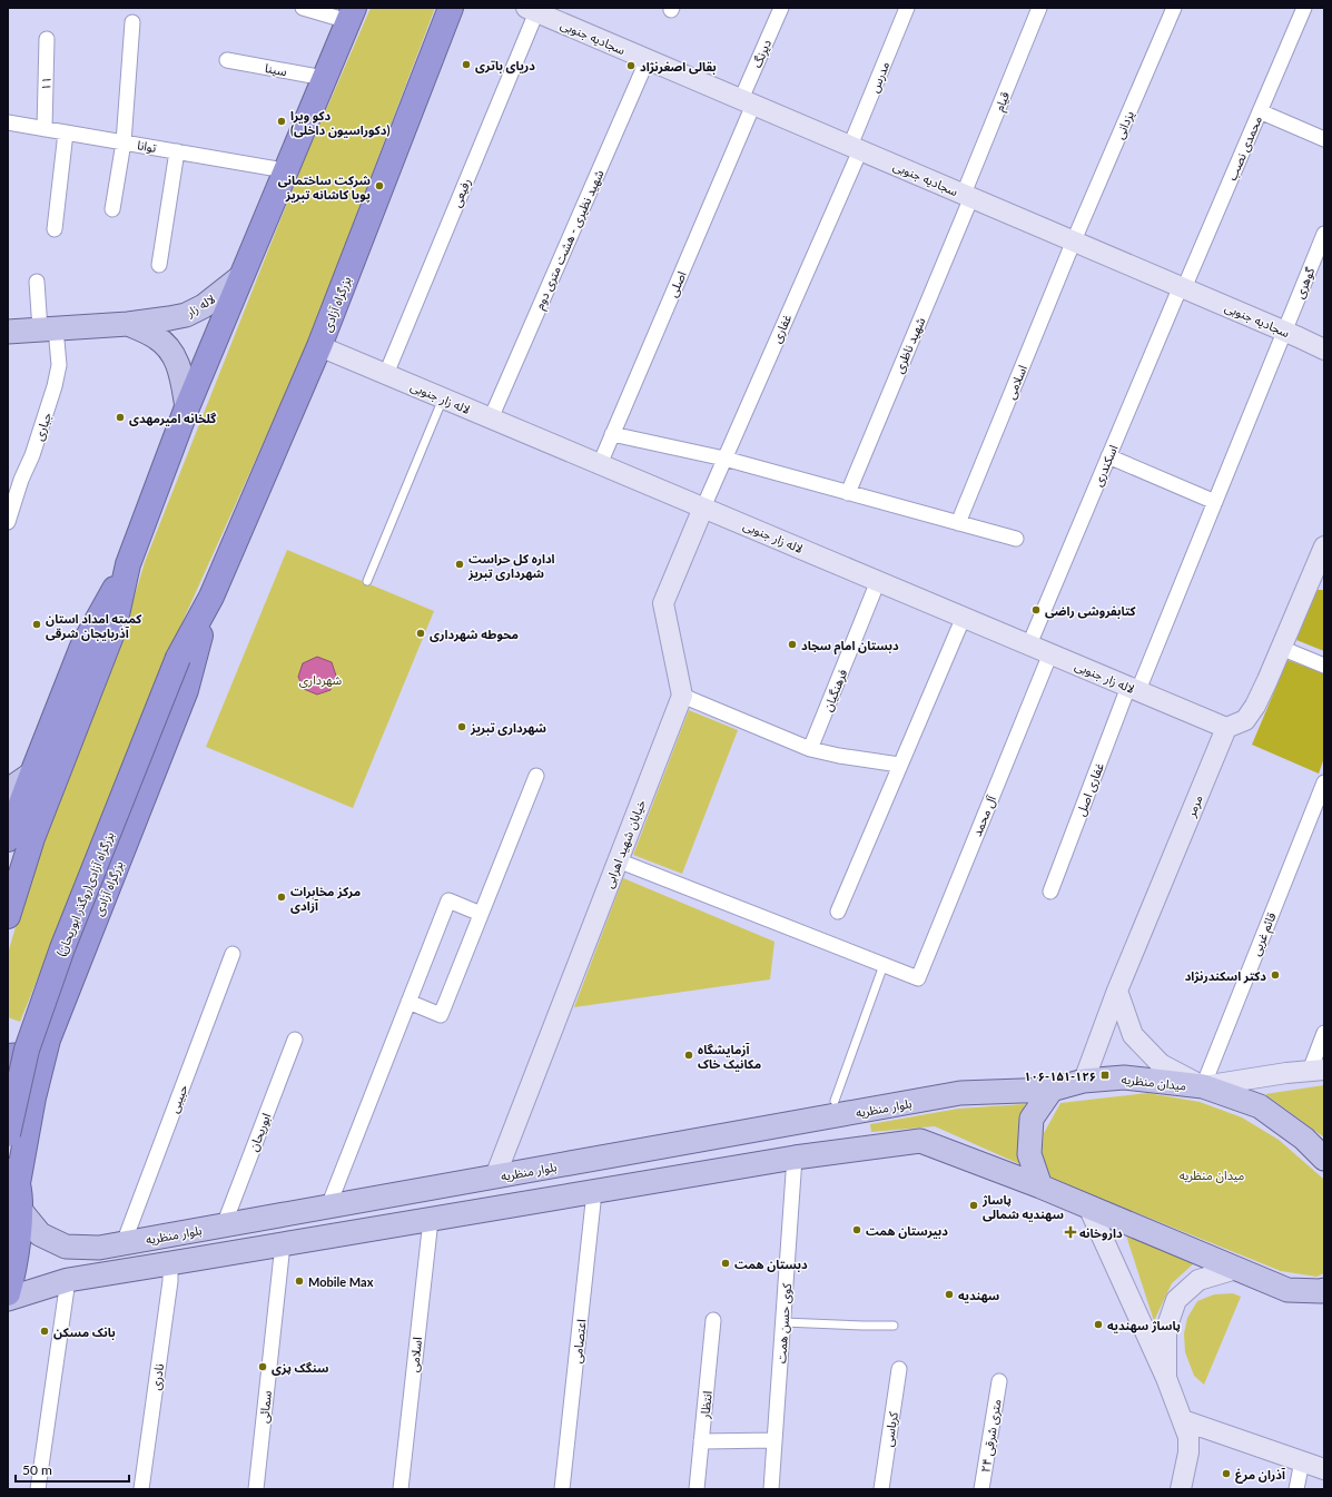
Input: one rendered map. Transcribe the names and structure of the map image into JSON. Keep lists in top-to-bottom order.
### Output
{
  "streets": {
    "highway": ["بزرگراه آزادی", "بزرگراه آزادی(روگذر ابوریحان)"],
    "main road": ["لاله زار", "ميدان منظریه", "بلوار منظریه"],
    "street": [
      "سجادیه جنوبی",
      "دیرنگ",
      "سینا",
      "مدرس",
      "۱۱",
      "قیام",
      "یزدانی",
      "توانا",
      "محمدی نصب",
      "رفیعی",
      "شهید نظیری - هشت متری دوم",
      "گوهری",
      "اصلی",
      "غفاری",
      "شهید ناظری",
      "اسلامی",
      "لاله زار جنوبی",
      "جباری",
      "اسکندری",
      "فرهنگیان",
      "غفاری اصل",
      "مرمر",
      "آل محمد",
      "خیابان شهید اهرابی",
      "قائم غربی",
      "حبیبی",
      "ابوریحان",
      "کوی حسن همت",
      "اعتصامی",
      "نادری",
      "انتظار",
      "سمائی",
      "کرباسی",
      "۲۴ متری شرقی"
    ]
  },
  "crossings": [
    ["سجادیه جنوبی", "دیرنگ"],
    ["سجادیه جنوبی", "مدرس"],
    ["سجادیه جنوبی", "قیام"],
    ["سجادیه جنوبی", "یزدانی"],
    ["سجادیه جنوبی", "محمدی نصب"],
    ["سجادیه جنوبی", "رفیعی"],
    ["سجادیه جنوبی", "شهید نظیری - هشت متری دوم"],
    ["سجادیه جنوبی", "گوهری"],
    ["سجادیه جنوبی", "اصلی"],
    ["سجادیه جنوبی", "غفاری"],
    ["سجادیه جنوبی", "شهید ناظری"],
    ["سجادیه جنوبی", "اسلامی"],
    ["سجادیه جنوبی", "اسکندری"],
    ["دیرنگ", "اصلی"],
    ["مدرس", "غفاری"],
    ["۱۱", "توانا"],
    ["قیام", "شهید ناظری"],
    ["یزدانی", "اسلامی"],
    ["محمدی نصب", "اسکندری"],
    ["رفیعی", "لاله زار جنوبی"],
    ["شهید نظیری - هشت متری دوم", "لاله زار جنوبی"],
    ["گوهری", "غفاری اصل"],
    ["اصلی", "لاله زار جنوبی"],
    ["بزرگراه آزادی", "لاله زار جنوبی"],
    ["بزرگراه آزادی", "بزرگراه آزادی(روگذر ابوریحان)"],
    ["بزرگراه آزادی", "بلوار منظریه"],
    ["لاله زار", "جباری"],
    ["غفاری", "لاله زار جنوبی"],
    ["لاله زار جنوبی", "اسکندری"],
    ["لاله زار جنوبی", "فرهنگیان"],
    ["لاله زار جنوبی", "غفاری اصل"],
    ["لاله زار جنوبی", "مرمر"],
    ["لاله زار جنوبی", "آل محمد"],
    ["مرمر", "ميدان منظریه"],
    ["خیابان شهید اهرابی", "بلوار منظریه"],
    ["قائم غربی", "ميدان منظریه"],
    ["ميدان منظریه", "بلوار منظریه"],
    ["حبیبی", "بلوار منظریه"],
    ["بلوار منظریه", "ابوریحان"]
  ],
  "parks": ["شهرداری", "میدان منظریه"],
  "places": {
    "other": [
      "دریای باتری",
      "بقالی اصغرنژاد",
      "دکو ویرا (دکوراسیون داخلی)",
      "شرکت ساختمانی پویا کاشانه تبریز",
      "گلخانه امیرمهدی",
      "اداره کل حراست شهرداری تبریز",
      "کتابفروشی راضی",
      "کمیته امداد استان آذربایجان شرقی",
      "محوطه شهرداری",
      "دبستان امام سجاد",
      "شهرداری تبریز",
      "مرکز مخابرات آزادی",
      "دكتر اسكندرنژاد",
      "آزمایشگاه مکانیک خاک",
      "پاساژ سهندیه شمالی",
      "دبیرستان همت",
      "دبستان همت",
      "Mobile Max",
      "سهندیه",
      "پاساژ سهندیه",
      "بانک مسکن",
      "سنگک پزی",
      "آذران مرغ"
    ],
    "transit": ["۱۰۶-۱۵۱-۱۲۶"],
    "health": ["داروخانه"]
  },
  "scale_bar": "50 m"
}
